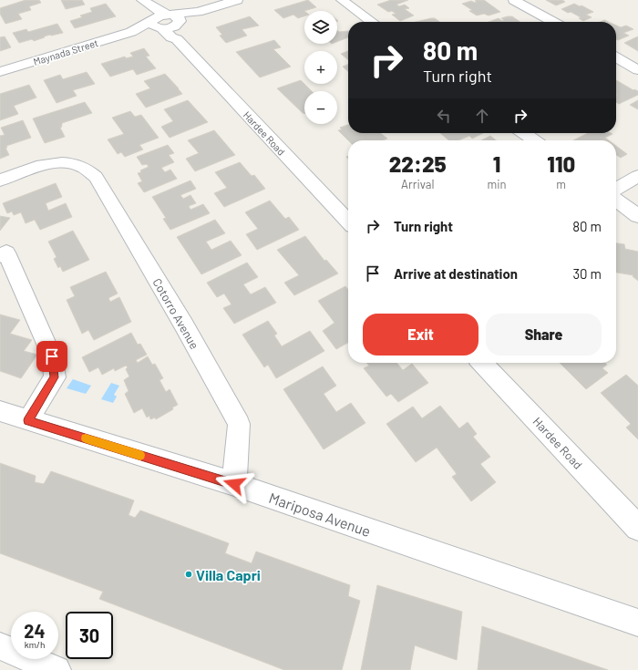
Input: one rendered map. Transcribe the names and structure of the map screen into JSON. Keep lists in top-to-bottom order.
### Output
{
  "streets": {
    "street": [
      "Maynada Street",
      "Hardee Road",
      "Cotorro Avenue",
      "Mariposa Avenue"
    ]
  },
  "crossings": [
    ["Maynada Street", "Hardee Road"],
    ["Cotorro Avenue", "Mariposa Avenue"]
  ],
  "places": ["Villa Capri"],
  "page": {
    "map_buttons": ["+", "−"],
    "turn": ["80 m", "Turn right"],
    "eta": [
      "22:25",
      "Arrival",
      "1",
      "min",
      "110",
      "m"
    ],
    "list": [
      {
        "name": "Turn right",
        "value": "80 m"
      },
      {
        "name": "Arrive at destination",
        "value": "30 m"
      }
    ],
    "buttons": ["Exit", "Share"],
    "speed": "24 km/h",
    "limit": "30"
  }
}
